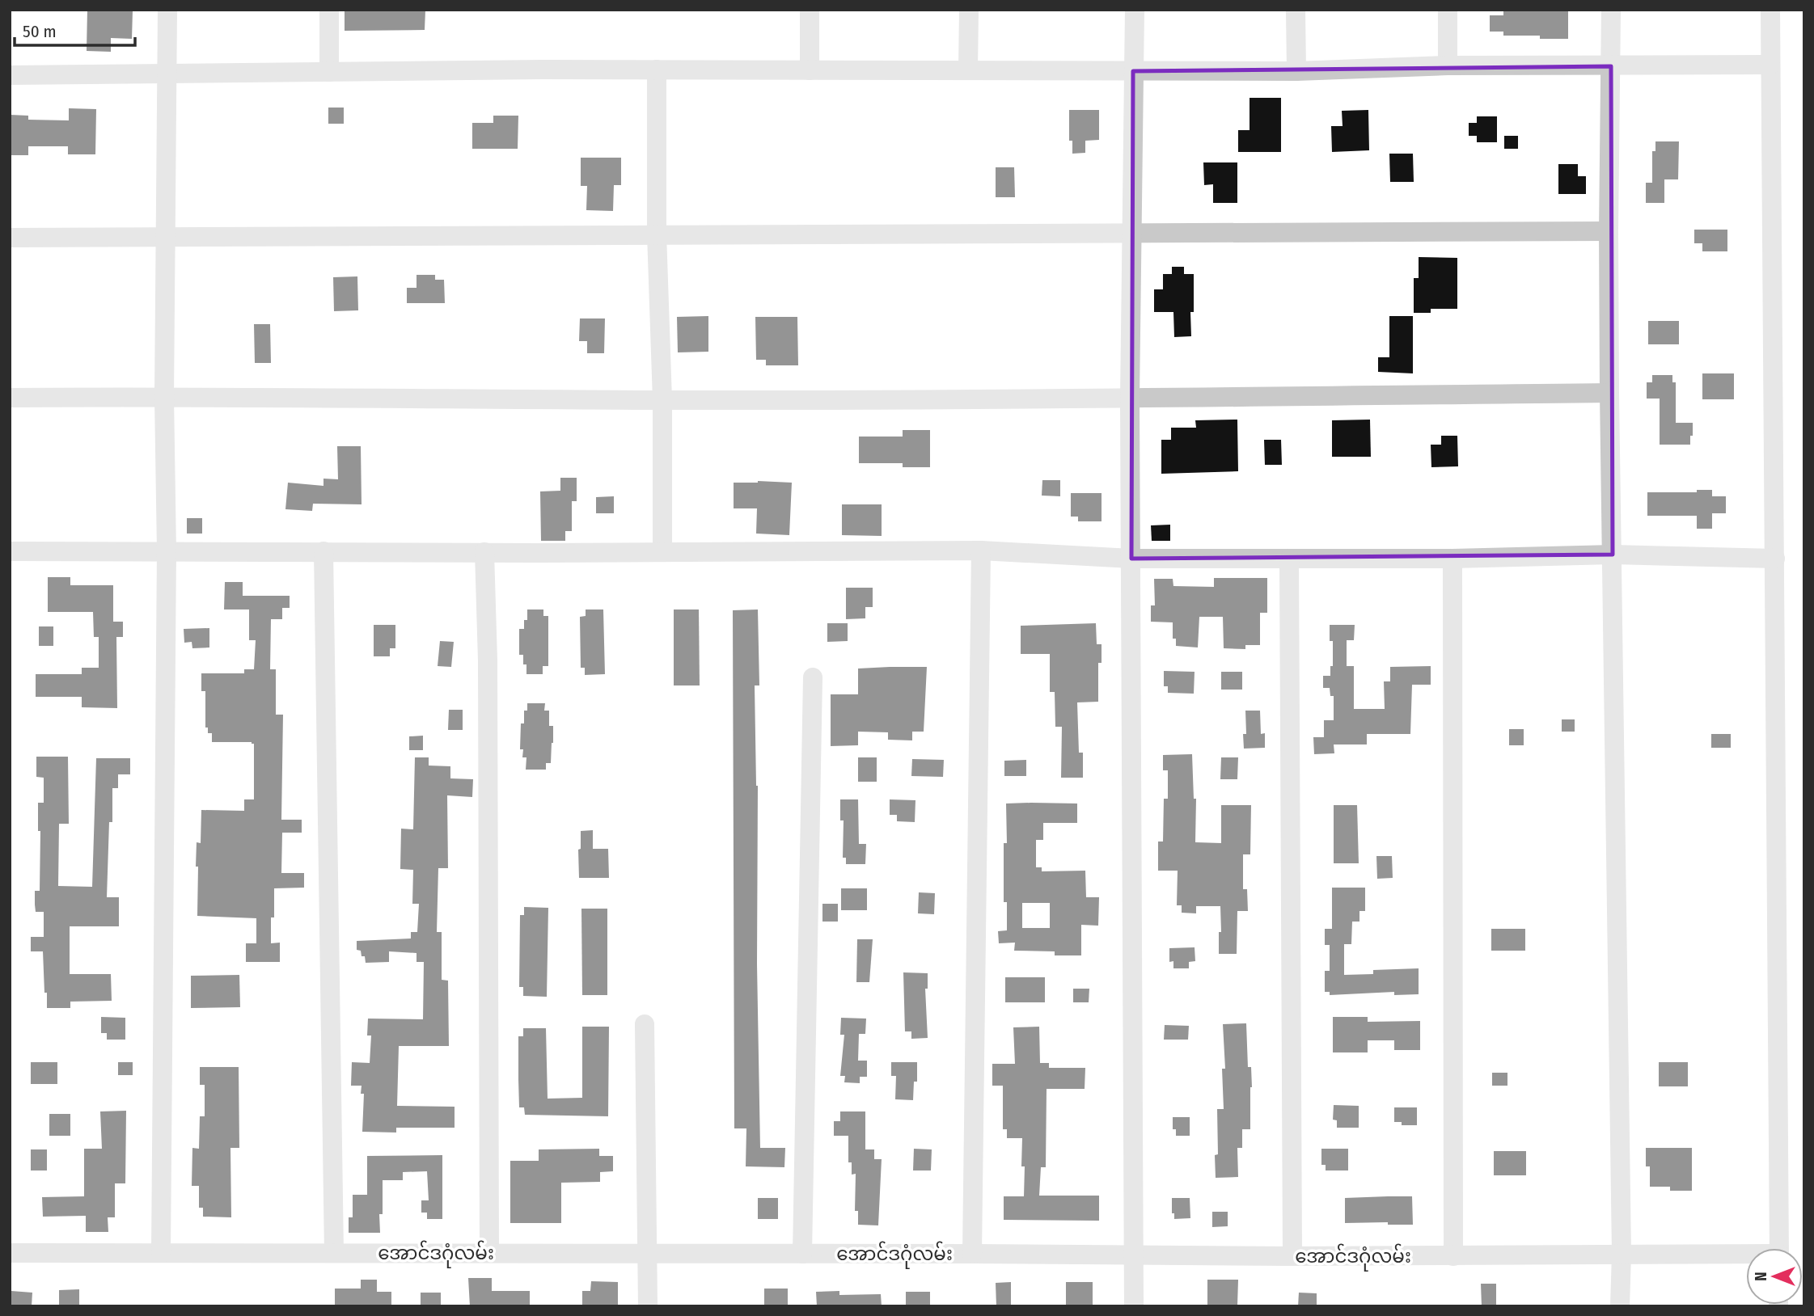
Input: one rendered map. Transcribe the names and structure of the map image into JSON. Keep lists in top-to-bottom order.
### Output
{
  "streets": {
    "street": ["အောင်ဒဂုံလမ်း"]
  },
  "scale_bar": "50 m",
  "north": "left"
}
